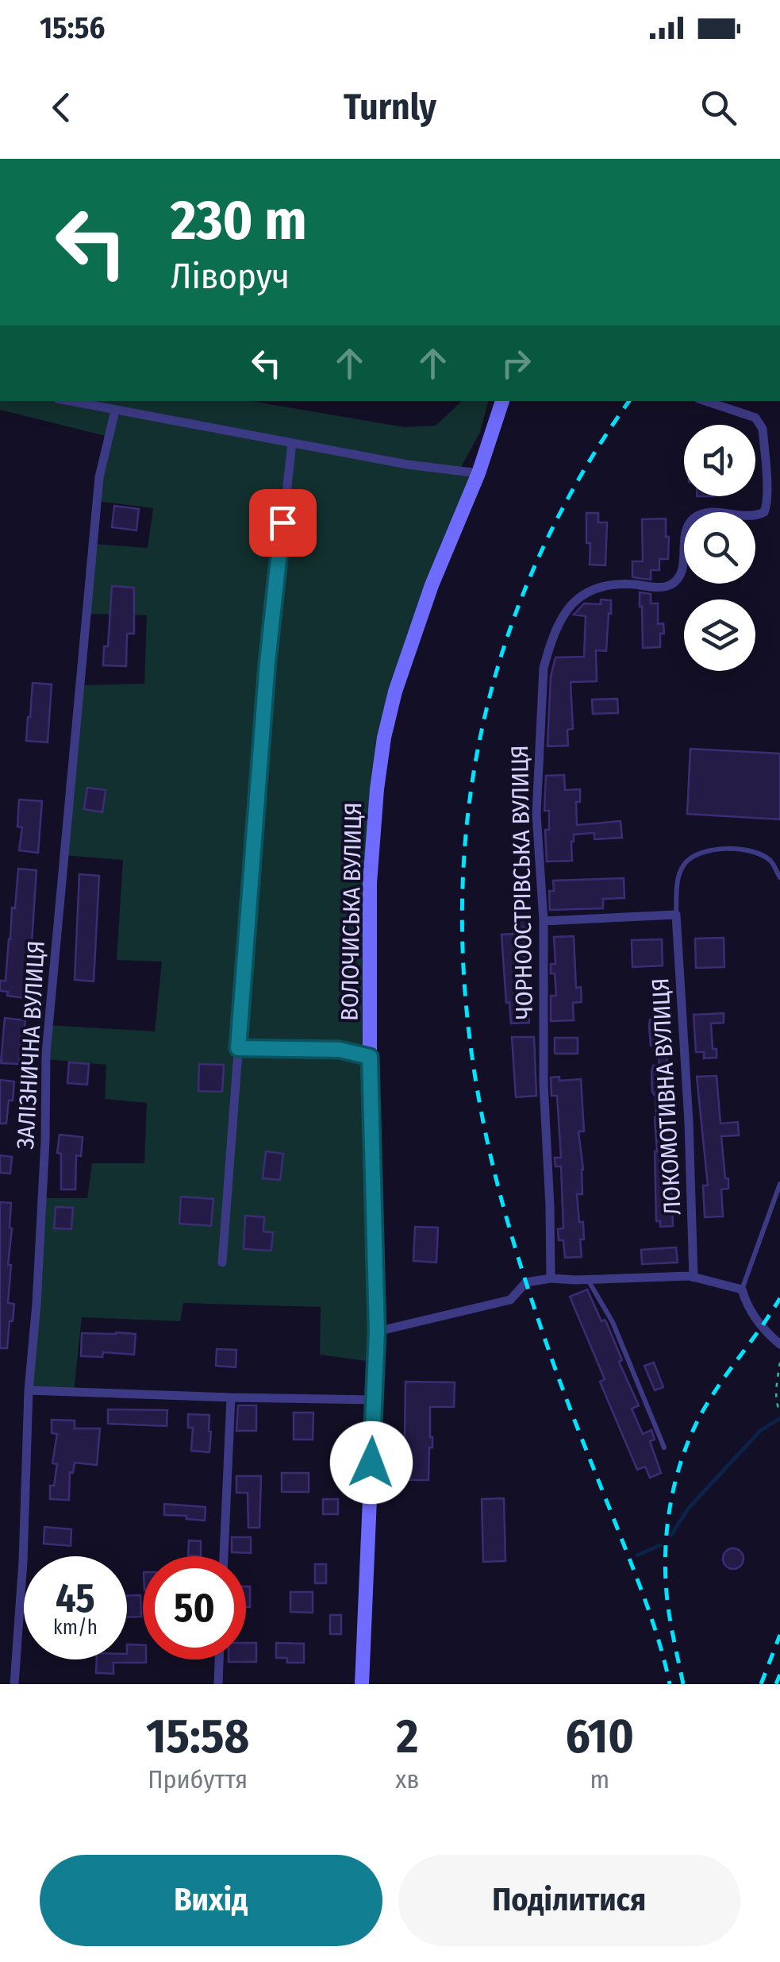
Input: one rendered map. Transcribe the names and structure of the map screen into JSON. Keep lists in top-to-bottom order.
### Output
{
  "streets": {
    "main road": ["ВОЛОЧИСЬКА ВУЛИЦЯ"],
    "street": ["ЧОРНООСТРІВСЬКА ВУЛИЦЯ", "ЗАЛІЗНИЧНА ВУЛИЦЯ", "ЛОКОМОТИВНА ВУЛИЦЯ"]
  },
  "page": {
    "status": "15:56",
    "header": "Turnly",
    "turn": ["230 m", "Ліворуч"],
    "speed": "45 km/h",
    "limit": "50",
    "eta": [
      "15:58",
      "Прибуття",
      "2",
      "хв",
      "610",
      "m"
    ],
    "buttons": ["Вихід", "Поділитися"]
  }
}
